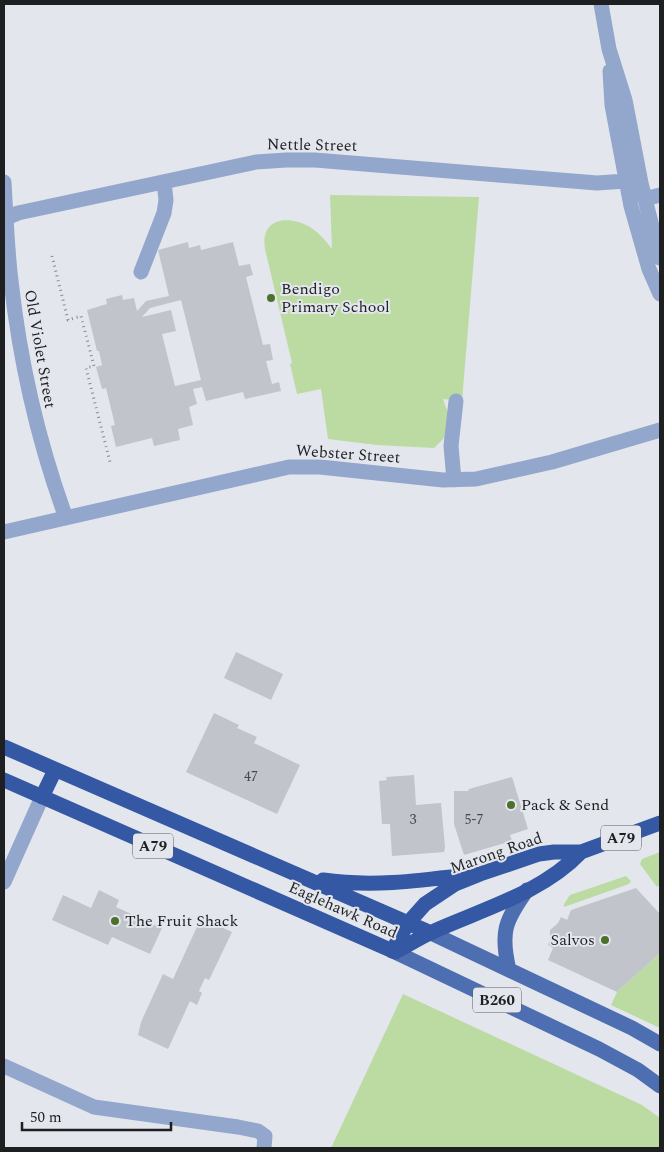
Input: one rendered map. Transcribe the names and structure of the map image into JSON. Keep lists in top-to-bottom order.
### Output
{
  "streets": {
    "highway": ["A79", "Marong Road", "Eaglehawk Road"],
    "main road": ["B260"],
    "street": ["Nettle Street", "Old Violet Street", "Webster Street"]
  },
  "crossings": [
    ["Nettle Street", "Old Violet Street"],
    ["Old Violet Street", "Webster Street"],
    ["Marong Road", "Eaglehawk Road"]
  ],
  "places": [
    "Bendigo Primary School",
    "Pack & Send",
    "The Fruit Shack",
    "Salvos"
  ],
  "house_numbers": ["47", "3", "5-7"],
  "scale_bar": "50 m"
}
